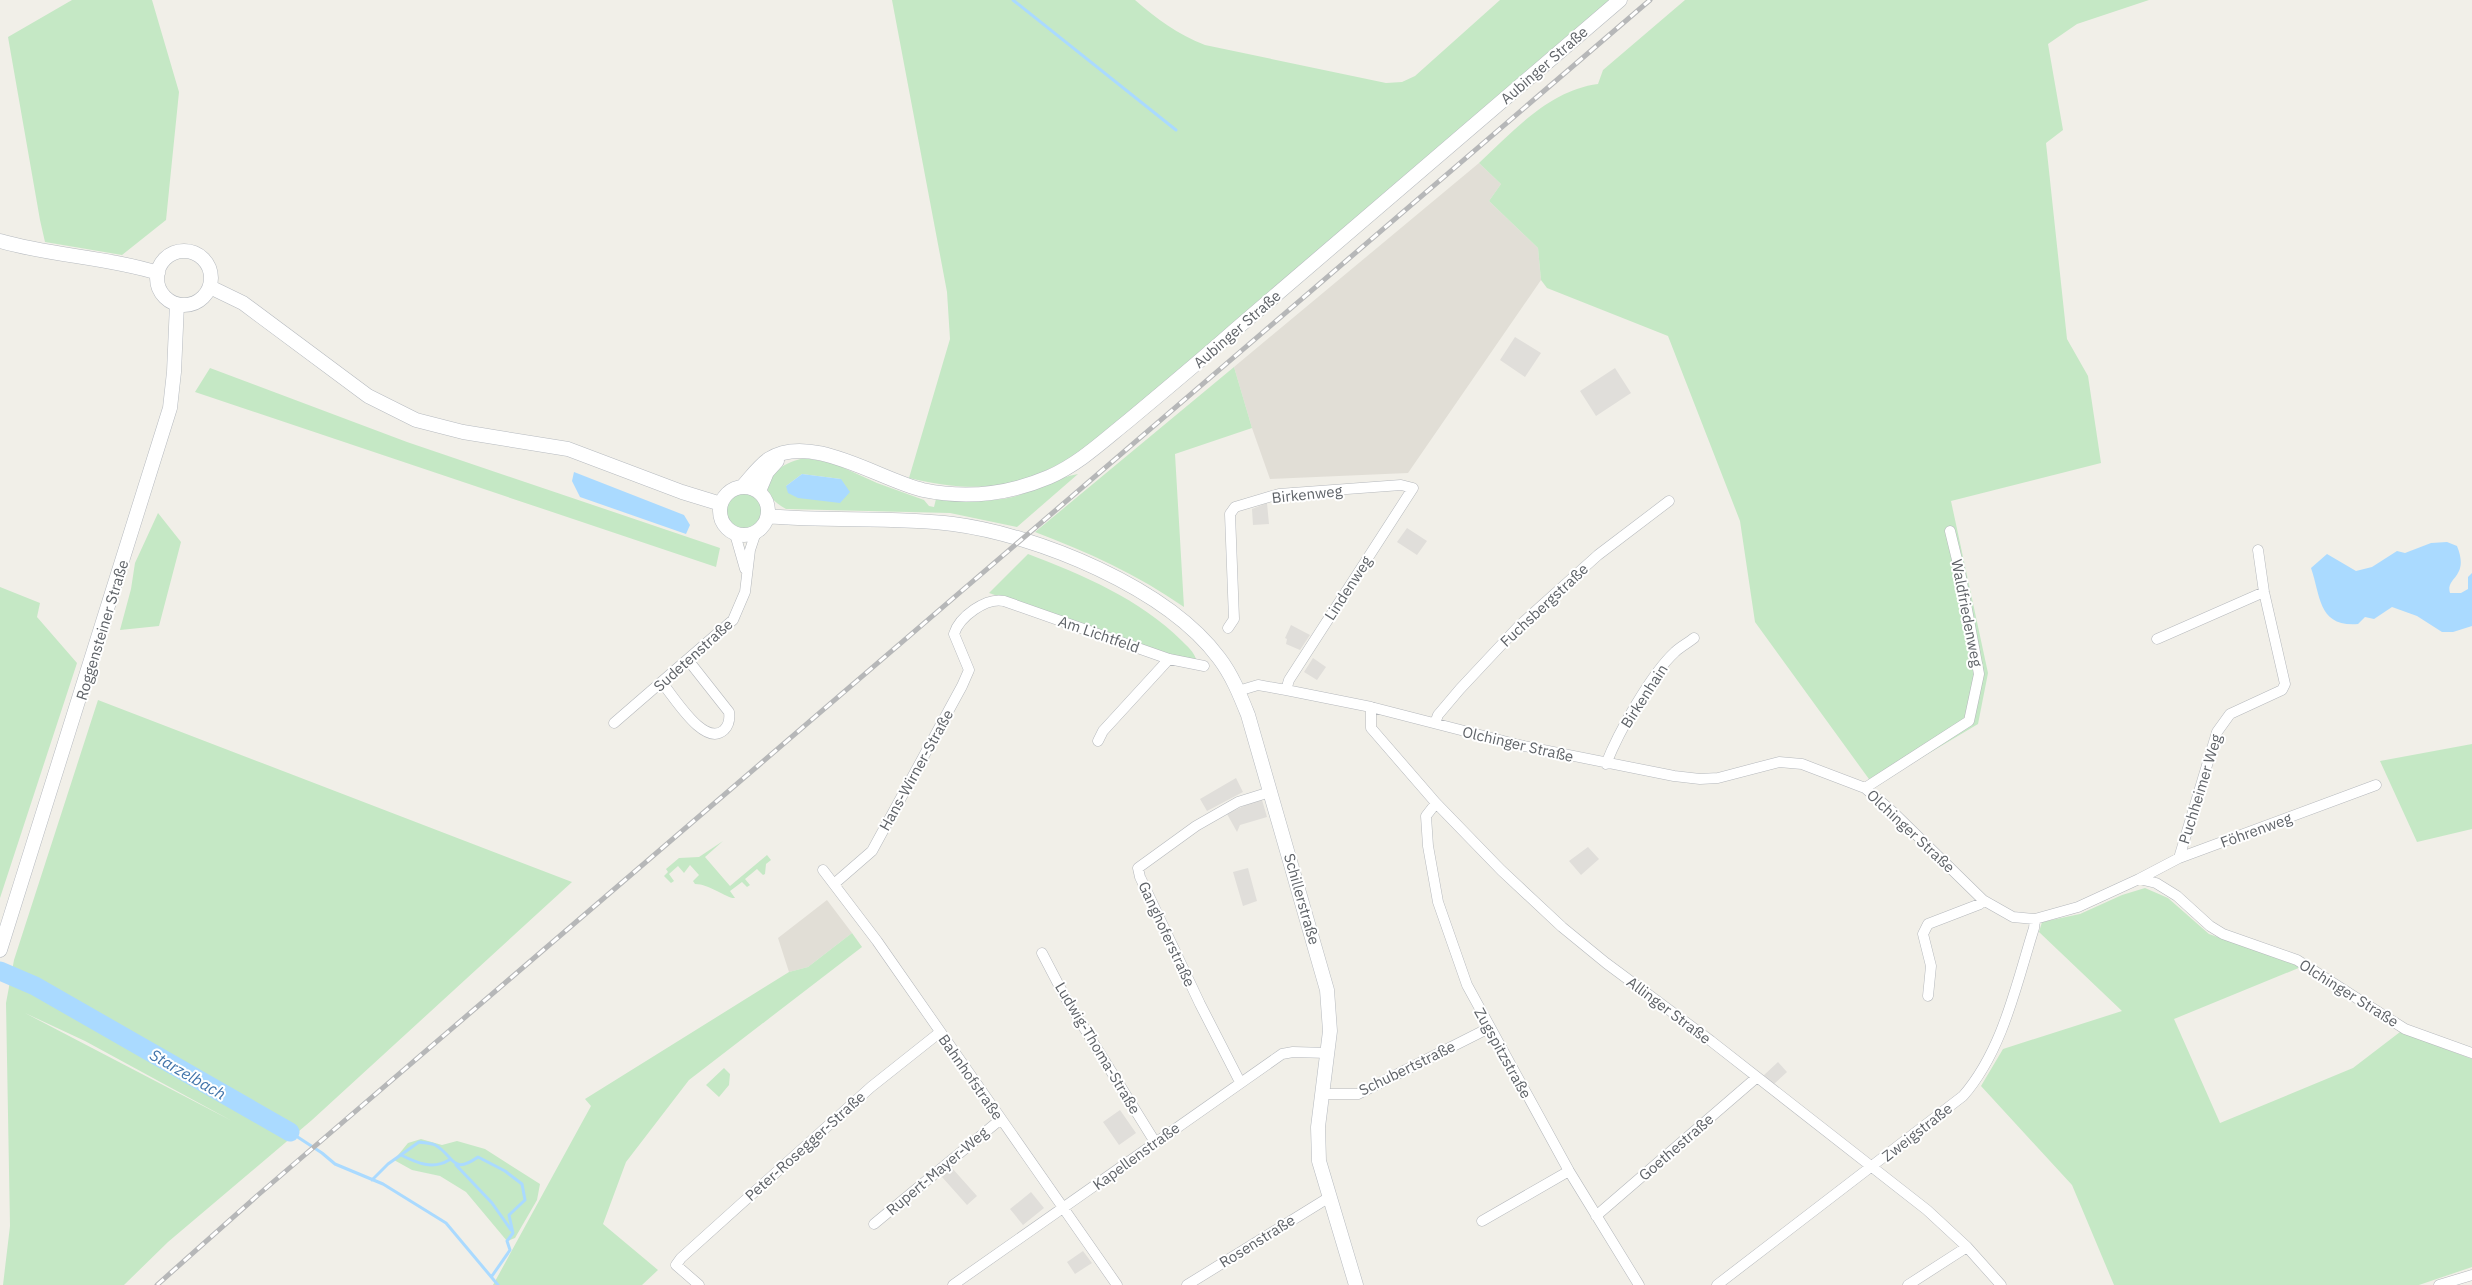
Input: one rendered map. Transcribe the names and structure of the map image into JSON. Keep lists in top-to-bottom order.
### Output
{
  "streets": {
    "main road": ["Aubinger Straße", "Roggensteiner Straße", "Schillerstraße"],
    "street": [
      "Birkenweg",
      "Lindenweg",
      "Fuchsbergstraße",
      "Waldfriedenweg",
      "Am Lichtfeld",
      "Sudetenstraße",
      "Birkenhain",
      "Olchinger Straße",
      "Hans-Wirner-Straße",
      "Puchheimer Weg",
      "Föhrenweg",
      "Ganghoferstraße",
      "Allinger Straße",
      "Ludwig-Thoma-Straße",
      "Zugspitzstraße",
      "Schubertstraße",
      "Bahnhofstraße",
      "Zweigstraße",
      "Peter-Rosegger-Straße",
      "Goethestraße",
      "Kapellenstraße",
      "Rupert-Mayer-Weg",
      "Rosenstraße"
    ]
  },
  "crossings": [
    ["Aubinger Straße", "Sudetenstraße"],
    ["Aubinger Straße", "Schillerstraße"],
    ["Birkenweg", "Lindenweg"],
    ["Lindenweg", "Olchinger Straße"],
    ["Fuchsbergstraße", "Olchinger Straße"],
    ["Waldfriedenweg", "Olchinger Straße"],
    ["Am Lichtfeld", "Hans-Wirner-Straße"],
    ["Sudetenstraße", "Schillerstraße"],
    ["Birkenhain", "Olchinger Straße"],
    ["Olchinger Straße", "Föhrenweg"],
    ["Olchinger Straße", "Schillerstraße"],
    ["Olchinger Straße", "Allinger Straße"],
    ["Olchinger Straße", "Zweigstraße"],
    ["Hans-Wirner-Straße", "Bahnhofstraße"],
    ["Puchheimer Weg", "Föhrenweg"],
    ["Schillerstraße", "Ganghoferstraße"],
    ["Schillerstraße", "Schubertstraße"],
    ["Schillerstraße", "Kapellenstraße"],
    ["Schillerstraße", "Rosenstraße"],
    ["Ganghoferstraße", "Kapellenstraße"],
    ["Allinger Straße", "Zugspitzstraße"],
    ["Allinger Straße", "Zweigstraße"],
    ["Allinger Straße", "Goethestraße"],
    ["Ludwig-Thoma-Straße", "Kapellenstraße"],
    ["Zugspitzstraße", "Schubertstraße"],
    ["Zugspitzstraße", "Goethestraße"],
    ["Bahnhofstraße", "Peter-Rosegger-Straße"],
    ["Bahnhofstraße", "Kapellenstraße"],
    ["Bahnhofstraße", "Rupert-Mayer-Weg"]
  ],
  "water": ["Starzelbach"]
}
